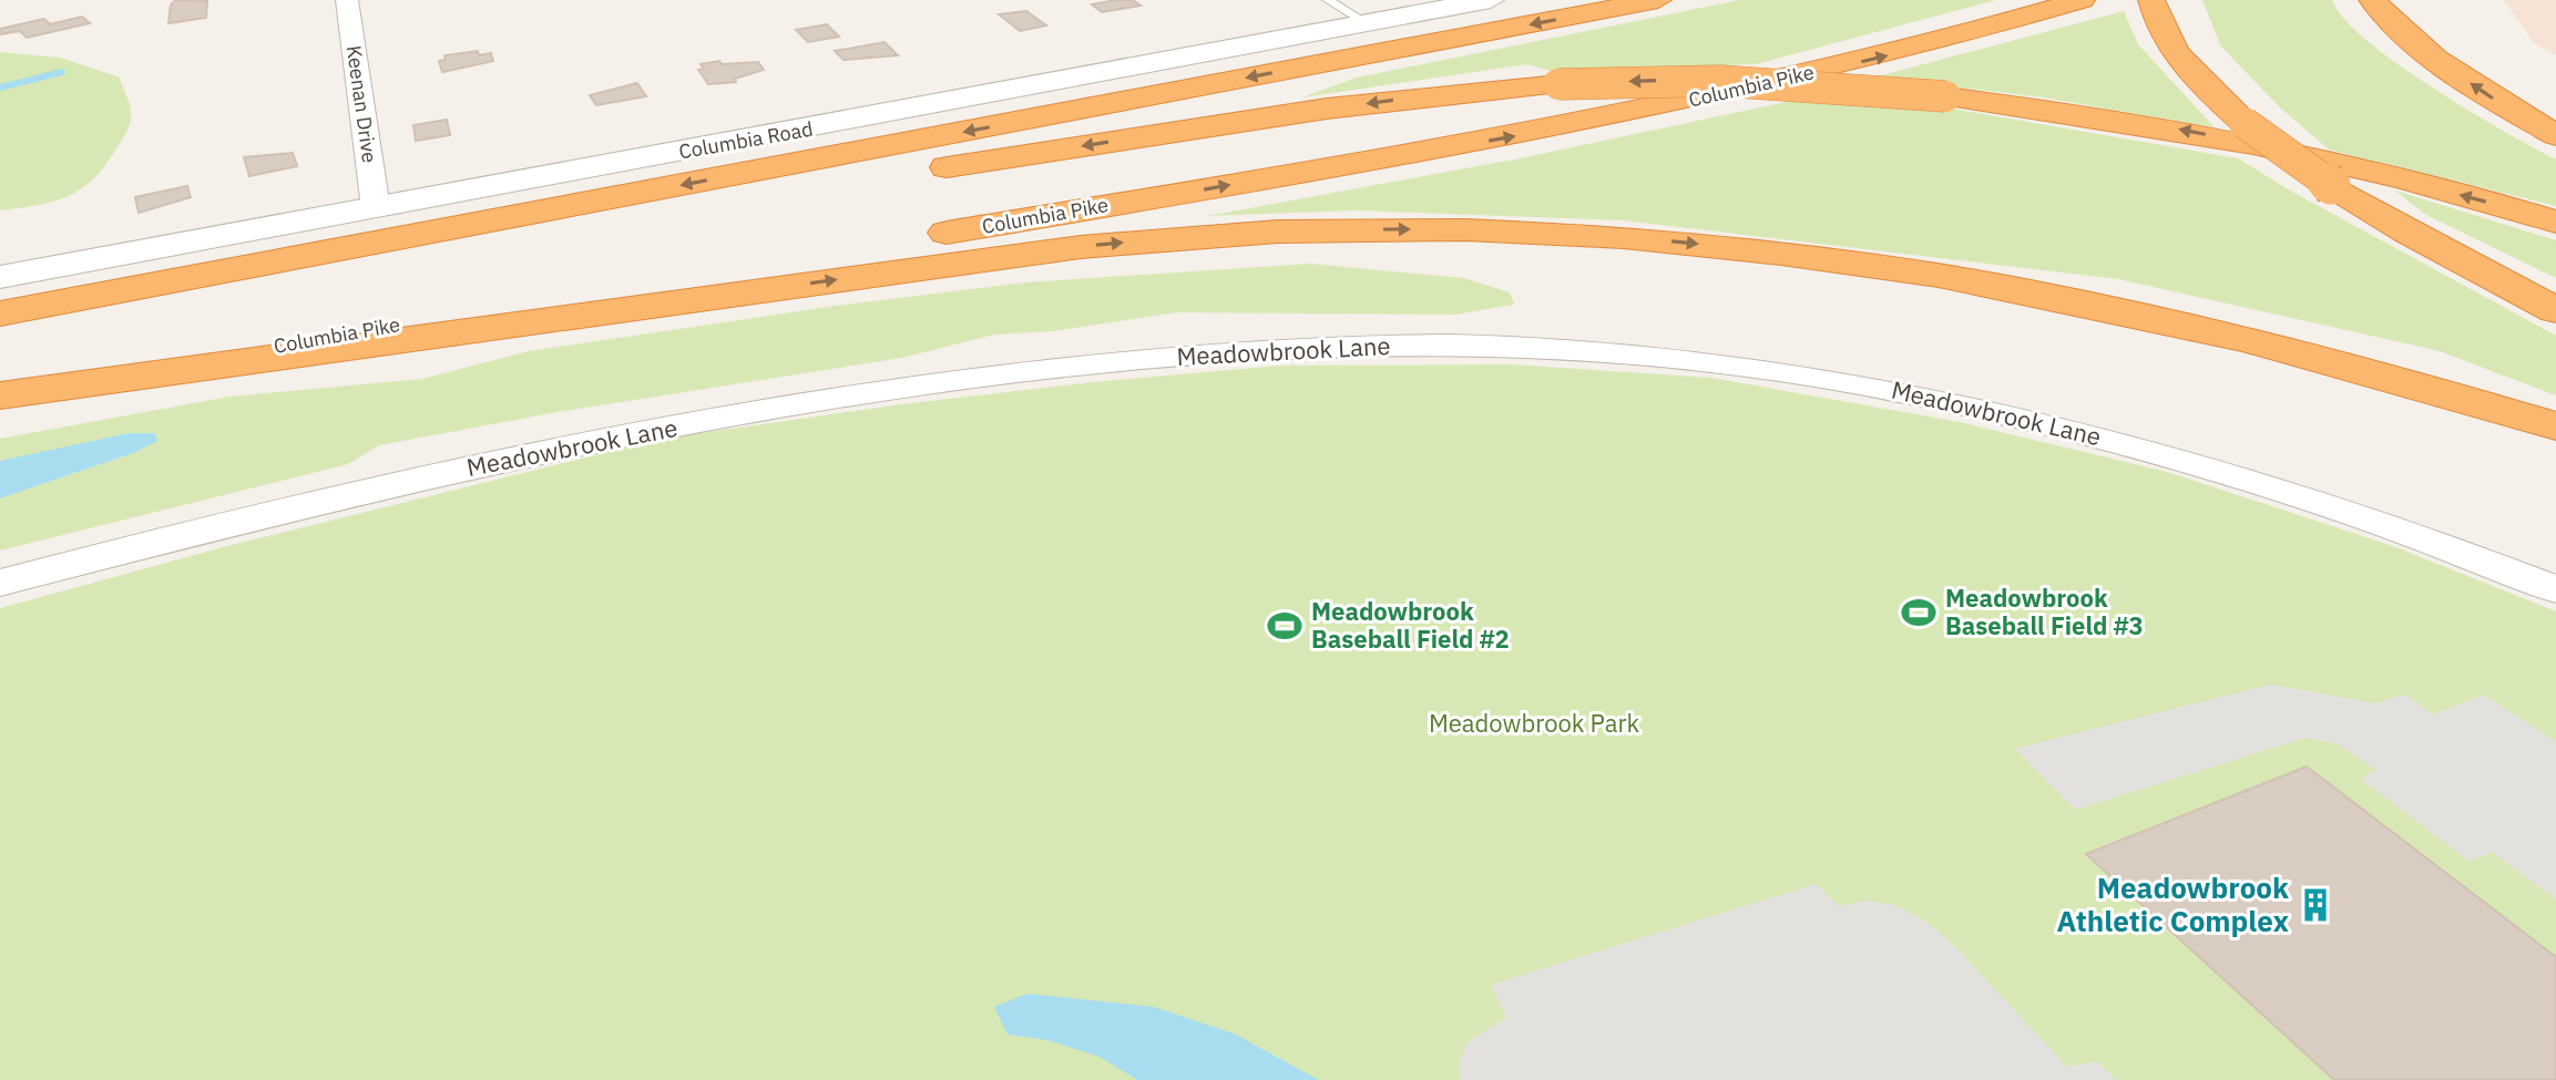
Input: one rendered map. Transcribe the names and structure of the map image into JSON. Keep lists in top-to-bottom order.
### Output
{
  "streets": {
    "highway": ["Columbia Pike"],
    "street": ["Keenan Drive", "Columbia Road", "Meadowbrook Lane"]
  },
  "crossings": [
    ["Keenan Drive", "Columbia Road"]
  ],
  "parks": ["Meadowbrook Park"],
  "places": {
    "sports": ["Meadowbrook Baseball Field #3", "Meadowbrook Baseball Field #2"],
    "building": ["Meadowbrook Athletic Complex"]
  }
}
